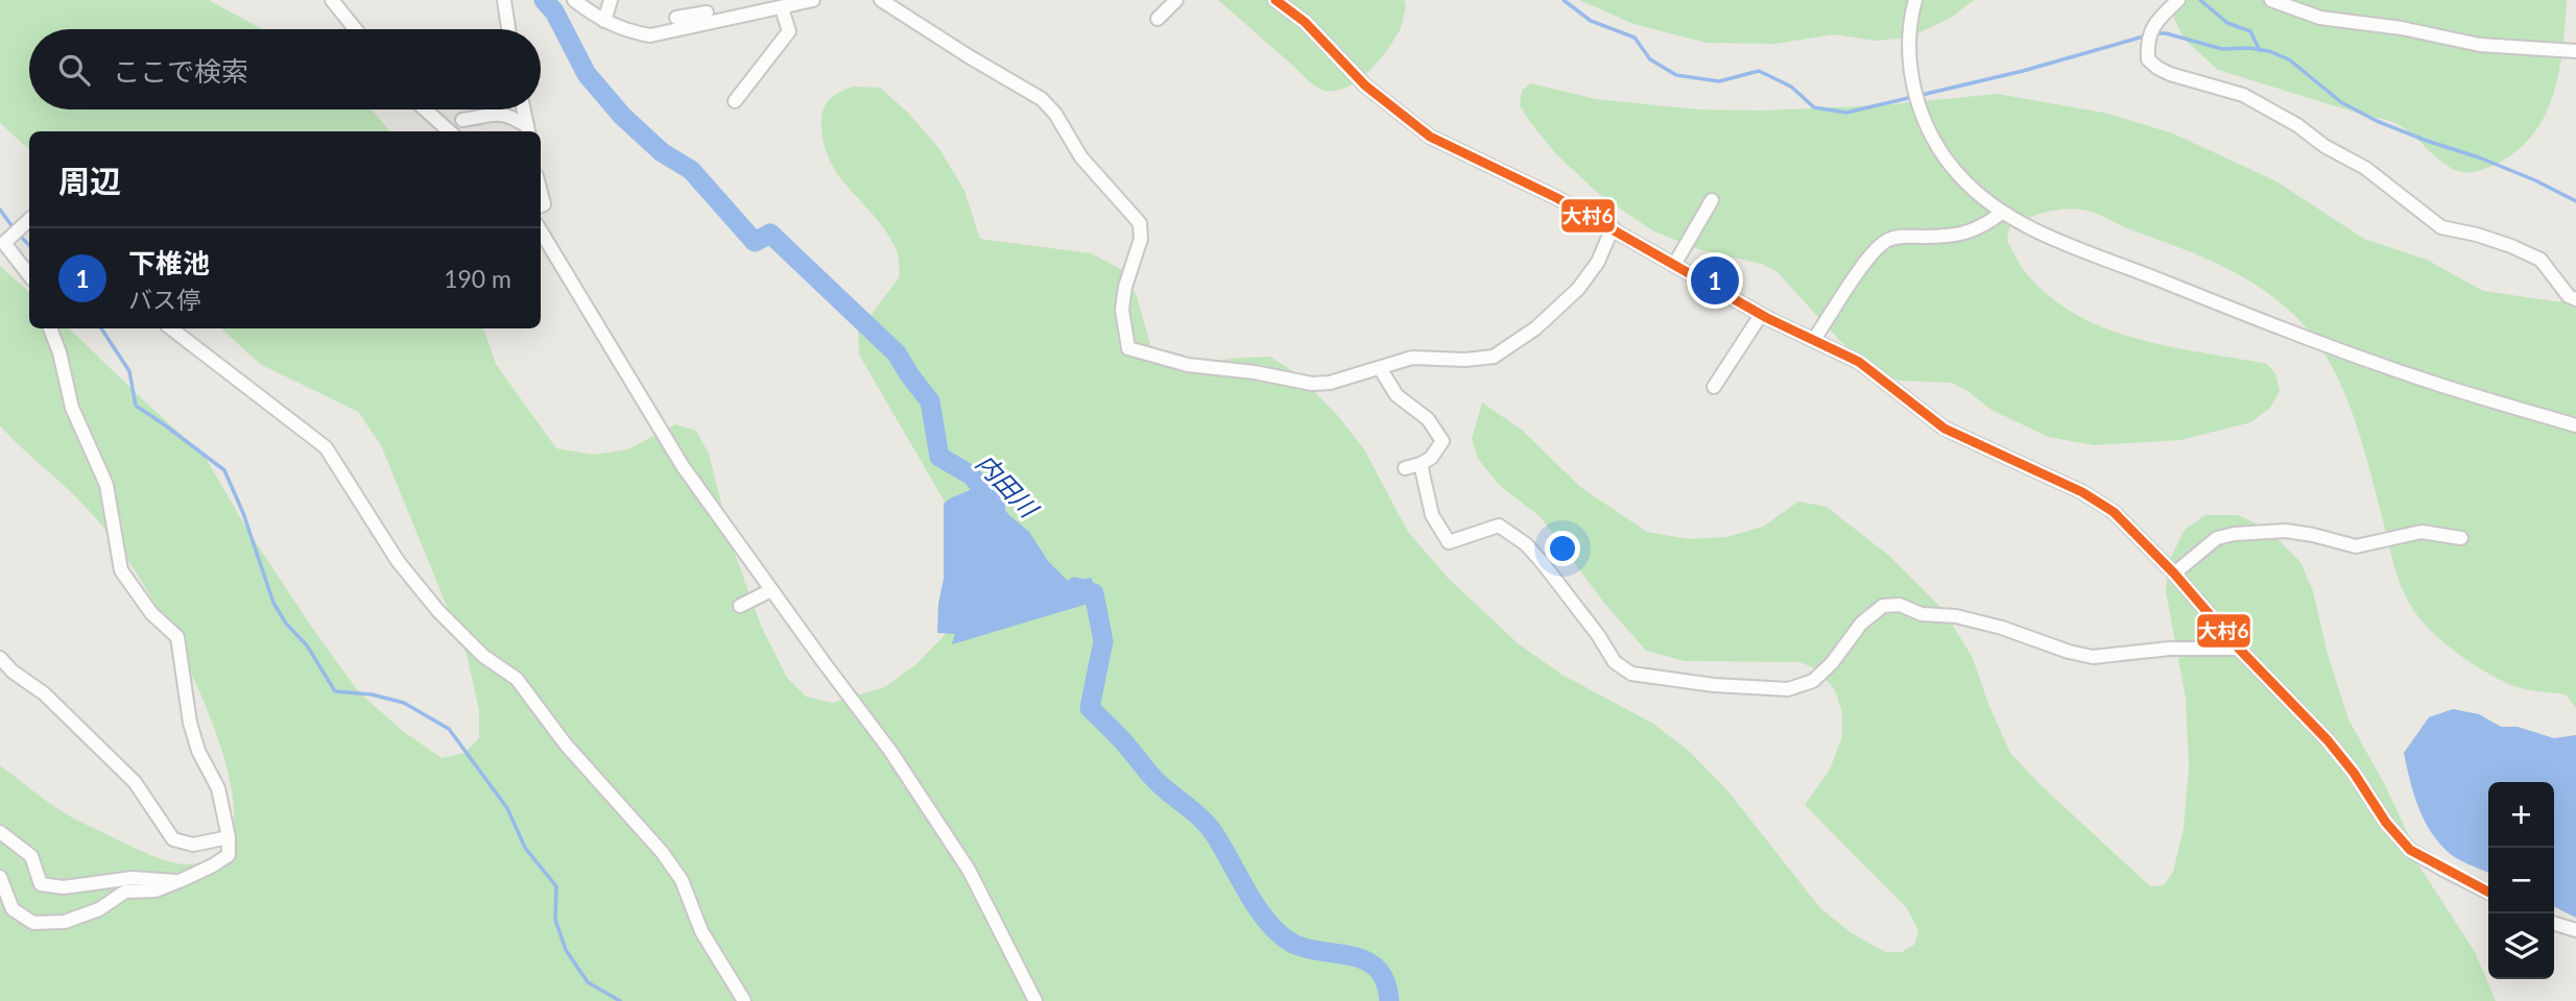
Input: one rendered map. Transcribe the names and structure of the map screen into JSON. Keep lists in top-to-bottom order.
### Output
{
  "water": ["内田川"],
  "lines": ["transit line 大村6"],
  "page": {
    "search": "ここで検索",
    "heading": "周辺",
    "list": [
      {
        "mark": "1",
        "name": "下椎池",
        "note": "バス停",
        "value": "190 m"
      }
    ],
    "pins": "1",
    "map_buttons": ["+", "−"]
  }
}
